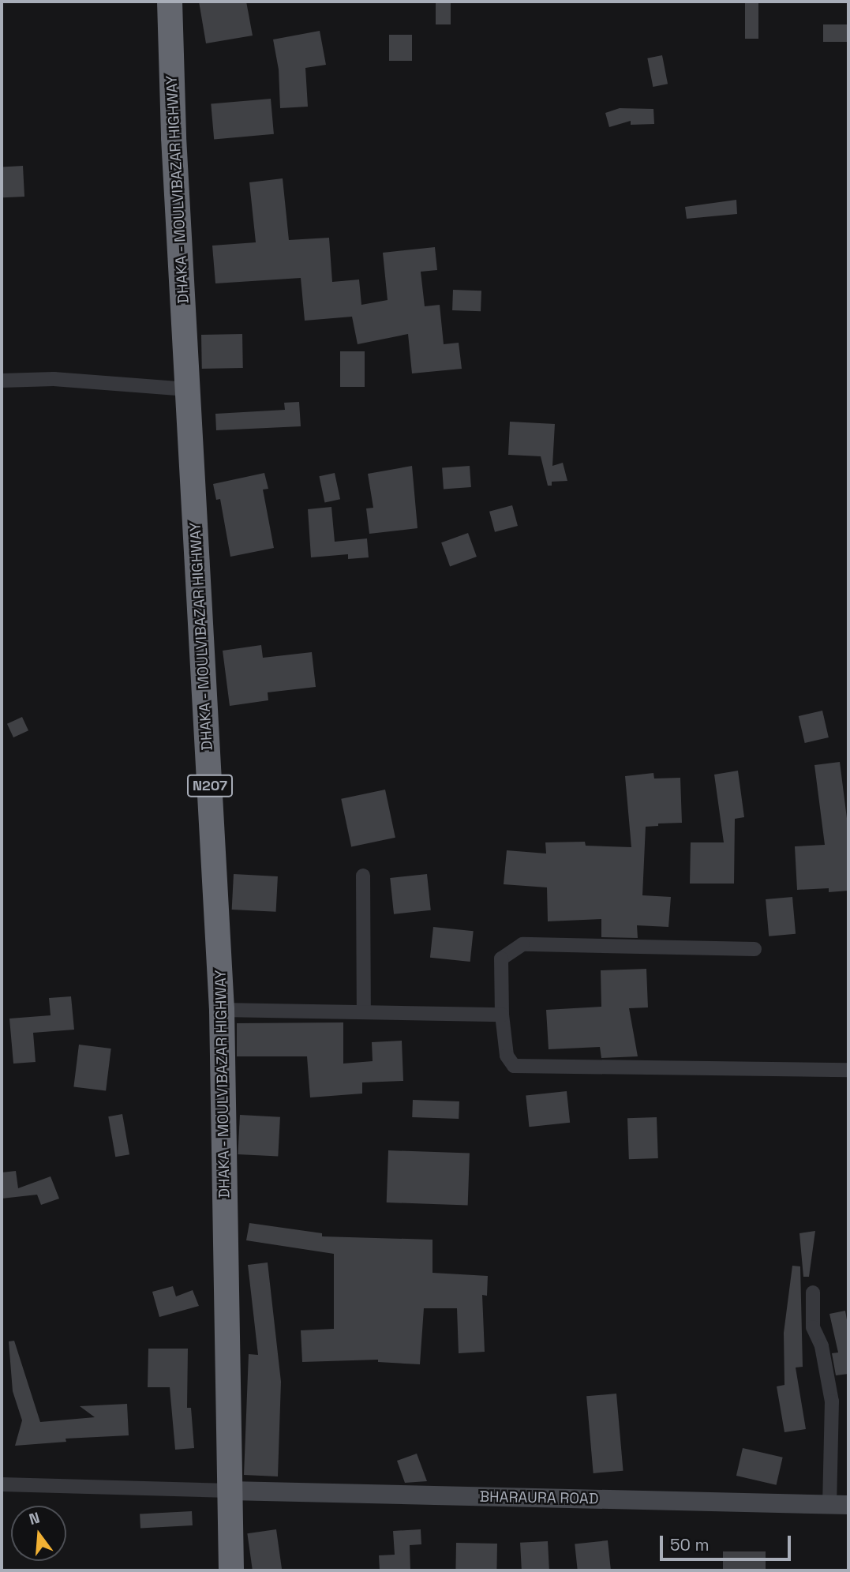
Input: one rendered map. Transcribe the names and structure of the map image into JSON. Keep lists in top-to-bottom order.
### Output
{
  "streets": {
    "highway": ["DHAKA - MOULVIBAZAR HIGHWAY", "N207"],
    "main road": ["BHARAURA ROAD"]
  },
  "crossings": [
    ["DHAKA - MOULVIBAZAR HIGHWAY", "BHARAURA ROAD"]
  ],
  "scale_bar": "50 m",
  "north": "top"
}
